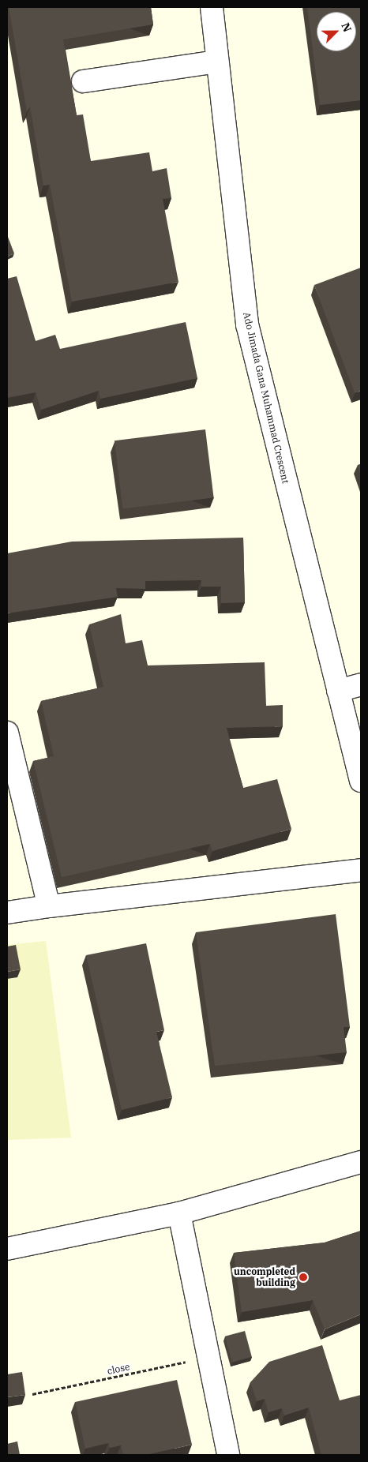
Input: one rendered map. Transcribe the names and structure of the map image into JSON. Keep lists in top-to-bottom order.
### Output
{
  "streets": {
    "street": ["Ado Jimada Gana Muhammad Crescent"],
    "path": ["close"]
  },
  "places": ["uncompleted building"],
  "north": "top right"
}
